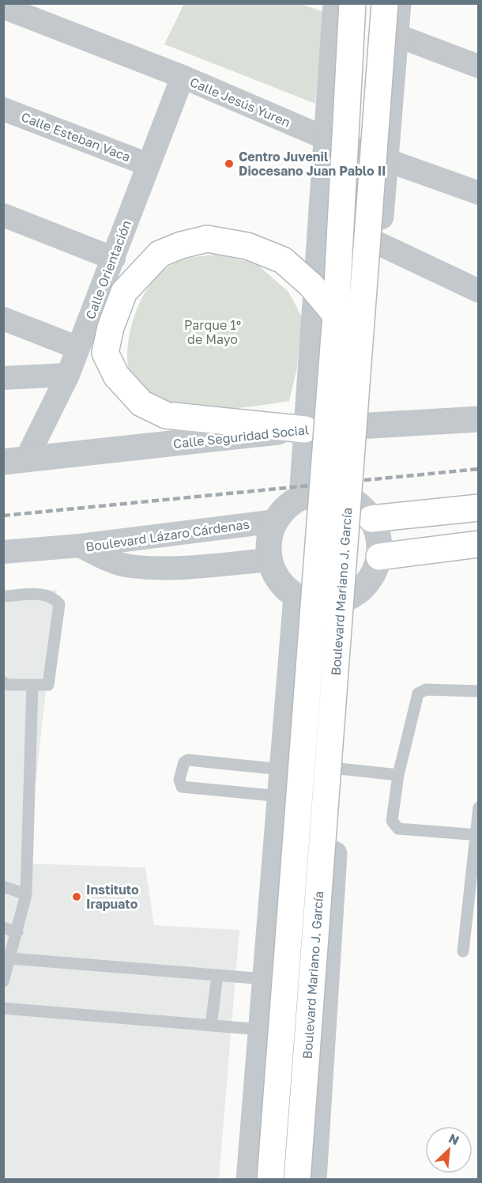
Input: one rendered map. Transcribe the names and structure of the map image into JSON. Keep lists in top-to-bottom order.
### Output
{
  "streets": {
    "main road": ["Boulevard Mariano J. García"],
    "street": [
      "Calle Jesús Yuren",
      "Calle Esteban Vaca",
      "Calle Orientación",
      "Calle Seguridad Social",
      "Boulevard Lázaro Cárdenas"
    ]
  },
  "crossings": [
    ["Calle Jesús Yuren", "Calle Orientación"],
    ["Calle Esteban Vaca", "Calle Orientación"],
    ["Calle Orientación", "Calle Seguridad Social"]
  ],
  "parks": ["Parque 1º de Mayo"],
  "places": ["Centro Juvenil Diocesano Juan Pablo II", "Instituto Irapuato"],
  "north": "top right"
}
